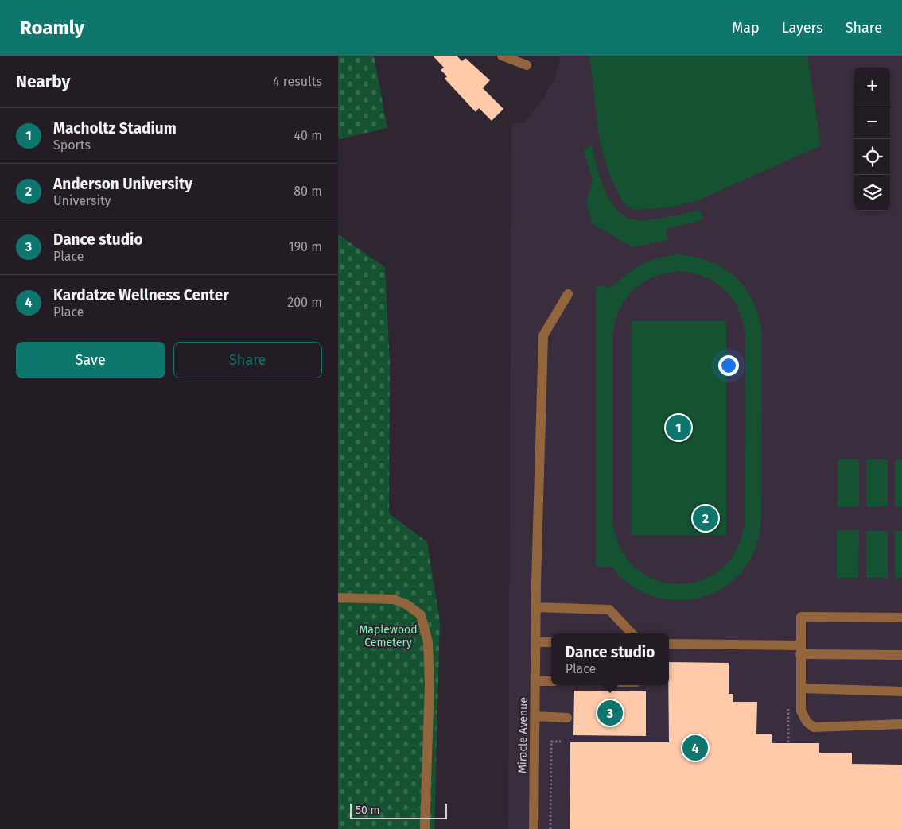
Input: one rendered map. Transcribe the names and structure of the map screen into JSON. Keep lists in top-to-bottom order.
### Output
{
  "streets": {
    "street": ["Miracle Avenue"]
  },
  "parks": ["Maplewood Cemetery"],
  "scale_bar": "50 m",
  "page": {
    "header": "Roamly",
    "nav": ["Map", "Layers", "Share"],
    "heading": ["Nearby", "4 results"],
    "map_buttons": ["+", "−"],
    "list": [
      {
        "mark": "1",
        "name": "Macholtz Stadium",
        "note": "Sports",
        "value": "40 m"
      },
      {
        "mark": "2",
        "name": "Anderson University",
        "note": "University",
        "value": "80 m"
      },
      {
        "mark": "3",
        "name": "Dance studio",
        "note": "Place",
        "value": "190 m"
      },
      {
        "mark": "4",
        "name": "Kardatze Wellness Center",
        "note": "Place",
        "value": "200 m"
      }
    ],
    "buttons": ["Save", "Share"],
    "pins": [
      "1",
      "2",
      "3",
      "4"
    ],
    "popup": ["Dance studio", "Place"],
    "scale": "50 m"
  }
}
